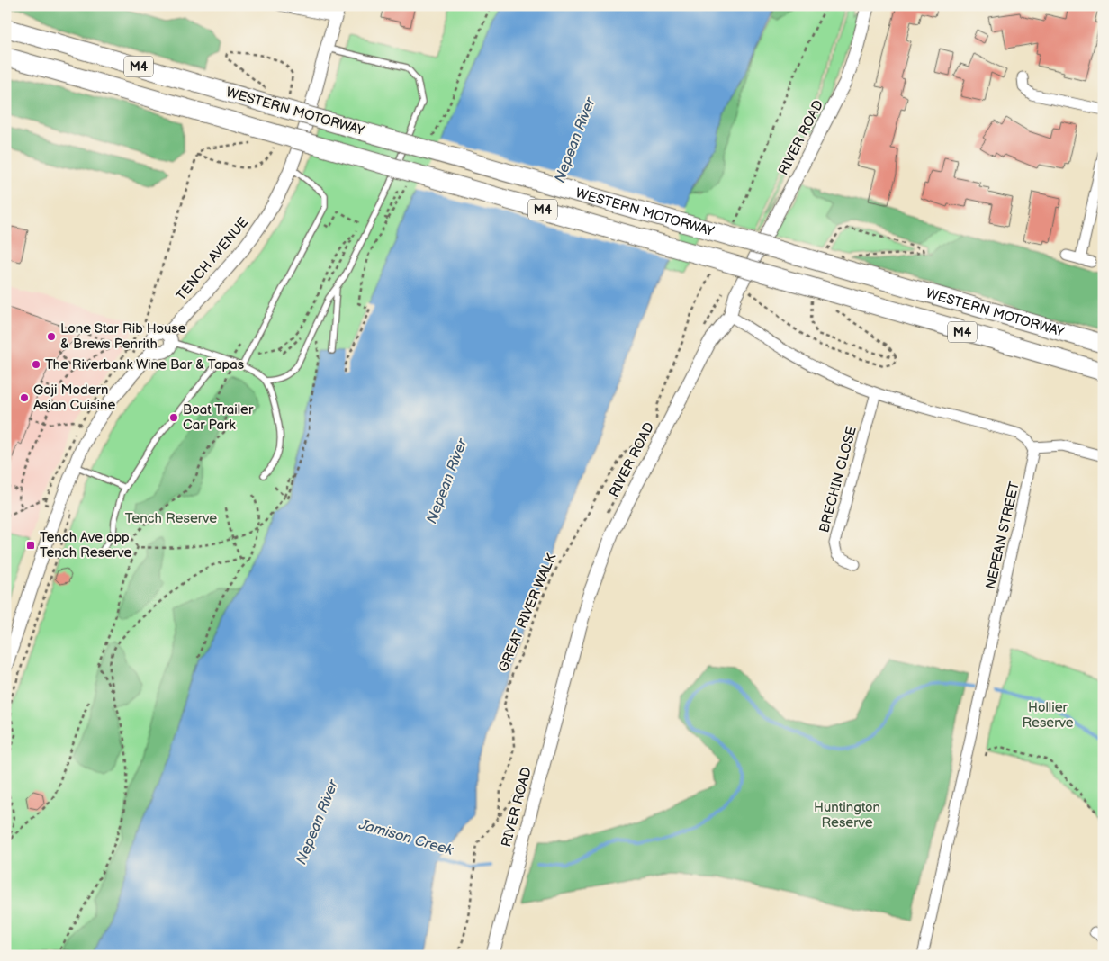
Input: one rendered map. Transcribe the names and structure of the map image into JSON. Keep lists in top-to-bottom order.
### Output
{
  "streets": {
    "highway": ["M4", "WESTERN MOTORWAY"],
    "street": [
      "RIVER ROAD",
      "TENCH AVENUE",
      "BRECHIN CLOSE",
      "NEPEAN STREET"
    ],
    "path": ["GREAT RIVER WALK"]
  },
  "water": ["Nepean River", "Jamison Creek"],
  "parks": ["Tench Reserve", "Hollier Reserve", "Huntington Reserve"],
  "places": {
    "other": [
      "Lone Star Rib House & Brews Penrith",
      "The Riverbank Wine Bar & Tapas",
      "Goji Modern Asian Cuisine",
      "Boat Trailer Car Park"
    ],
    "transit": ["Tench Ave opp Tench Reserve"]
  }
}
